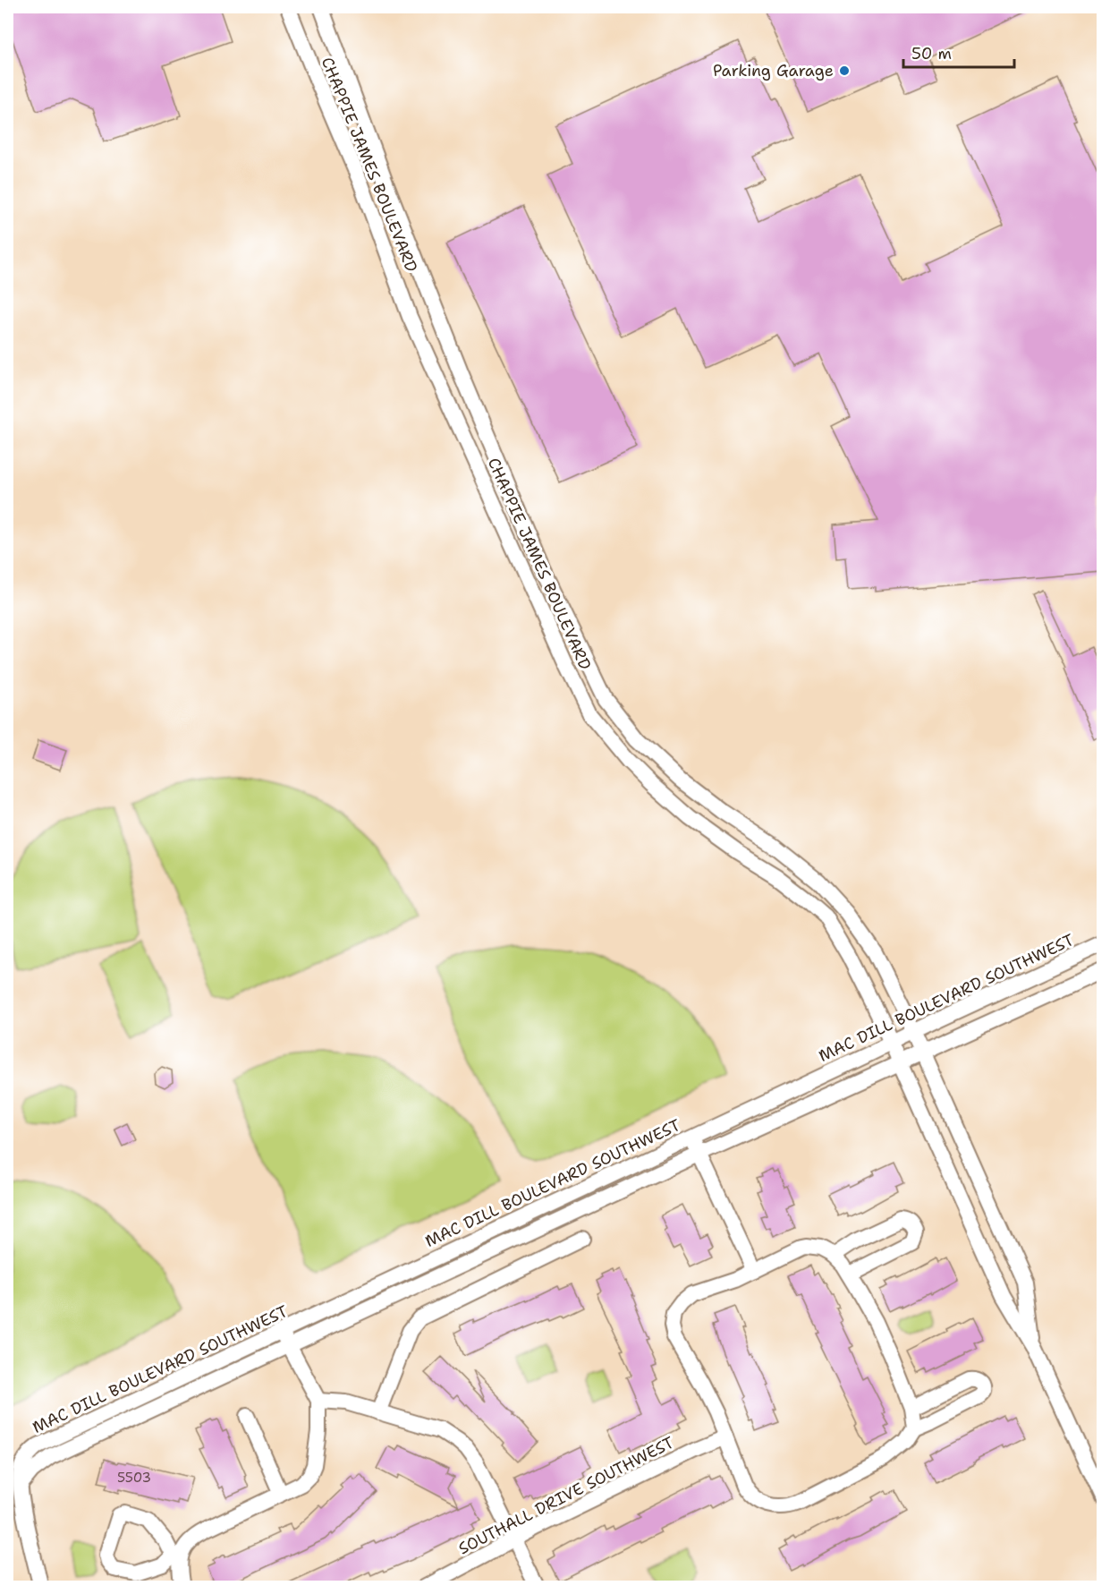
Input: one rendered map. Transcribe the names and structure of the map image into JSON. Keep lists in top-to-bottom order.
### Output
{
  "streets": {
    "street": ["CHAPPIE JAMES BOULEVARD", "MAC DILL BOULEVARD SOUTHWEST", "SOUTHALL DRIVE SOUTHWEST"]
  },
  "crossings": [
    ["CHAPPIE JAMES BOULEVARD", "MAC DILL BOULEVARD SOUTHWEST"]
  ],
  "places": ["Parking Garage"],
  "house_numbers": ["5503"],
  "scale_bar": "50 m"
}
